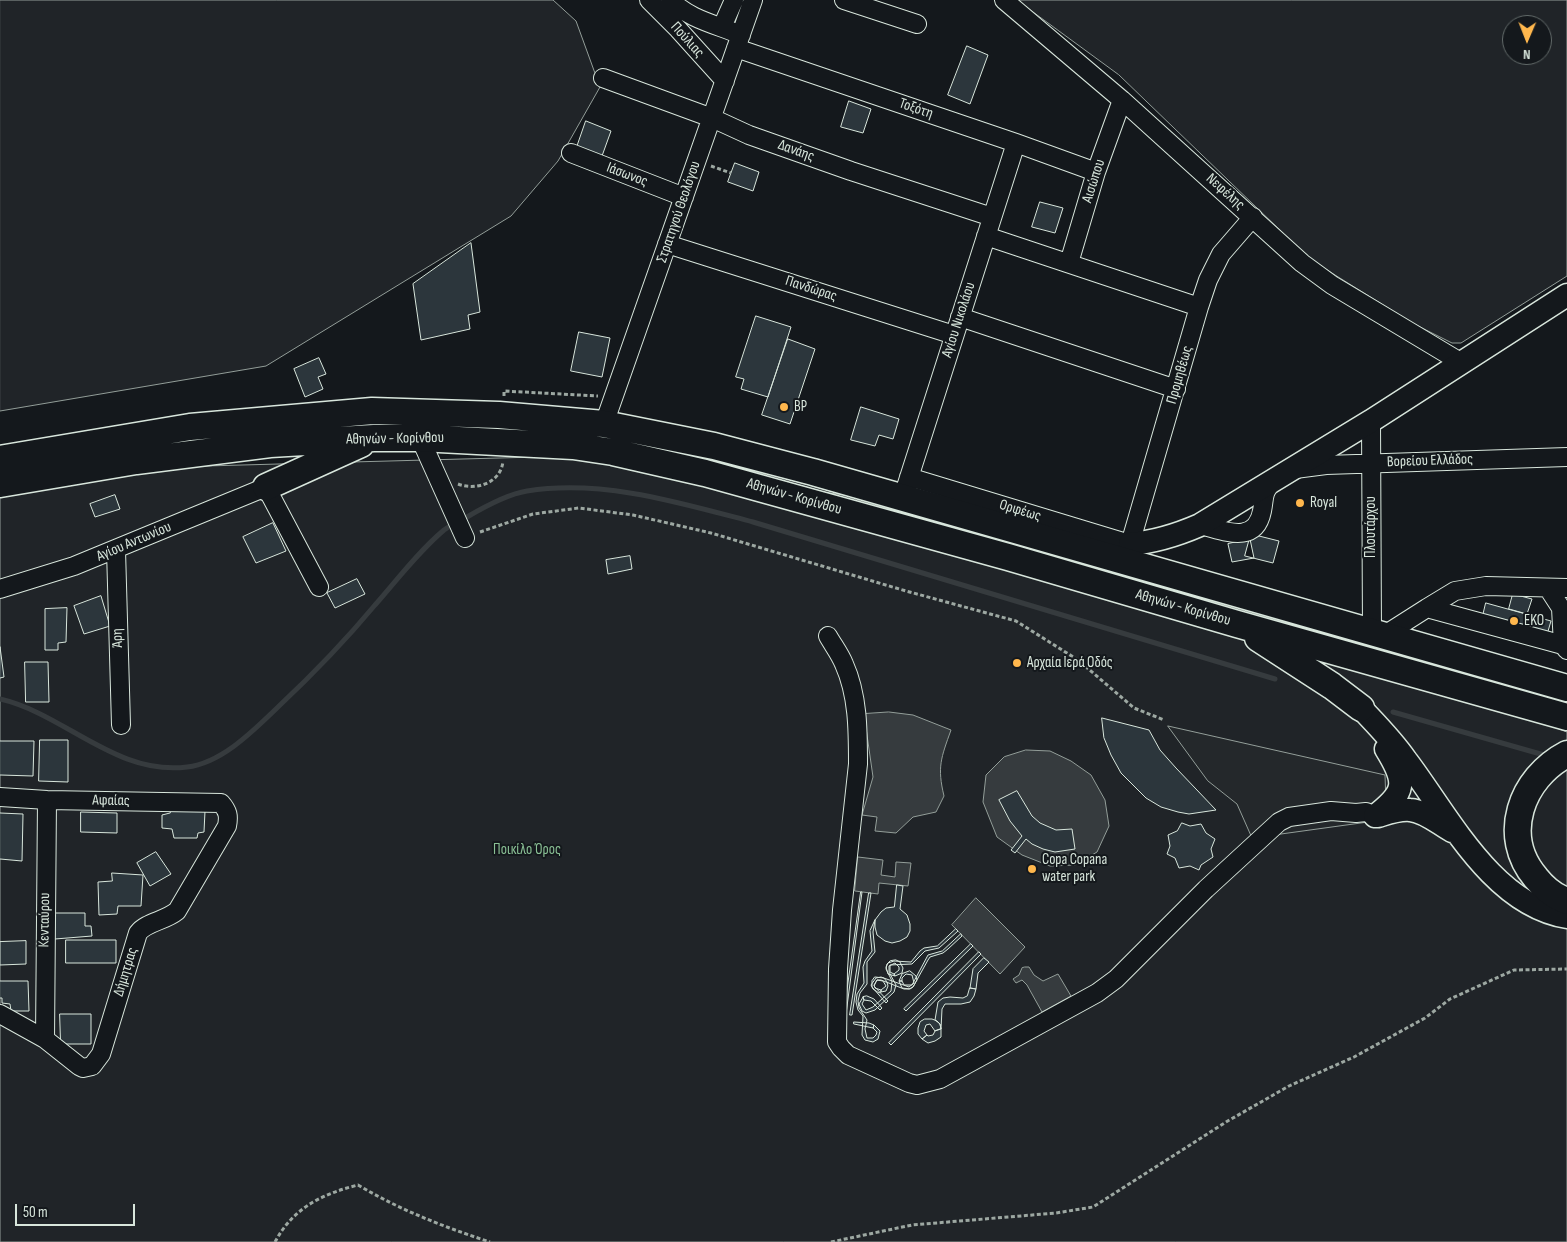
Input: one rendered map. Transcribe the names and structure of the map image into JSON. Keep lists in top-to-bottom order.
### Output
{
  "streets": {
    "highway": ["Αθηνών - Κορίνθου"],
    "street": [
      "Πούλιας",
      "Τοξότη",
      "Δανάης",
      "Ιάσωνος",
      "Αισώπου",
      "Νεφέλης",
      "Στρατηγού Θεολόγου",
      "Πανδώρας",
      "Αγίου Νικολάου",
      "Προμηθέως",
      "Βορείου Ελλάδος",
      "Ορφέως",
      "Πλουτάρχου",
      "Αγίου Αντωνίου",
      "Άρη",
      "Αφαίας",
      "Κενταύρου",
      "Δήμητρας"
    ]
  },
  "crossings": [
    ["Πούλιας", "Στρατηγού Θεολόγου"],
    ["Τοξότη", "Αισώπου"],
    ["Τοξότη", "Στρατηγού Θεολόγου"],
    ["Τοξότη", "Αγίου Νικολάου"],
    ["Δανάης", "Στρατηγού Θεολόγου"],
    ["Δανάης", "Αγίου Νικολάου"],
    ["Ιάσωνος", "Στρατηγού Θεολόγου"],
    ["Αισώπου", "Νεφέλης"],
    ["Νεφέλης", "Προμηθέως"],
    ["Στρατηγού Θεολόγου", "Πανδώρας"],
    ["Στρατηγού Θεολόγου", "Αθηνών - Κορίνθου"],
    ["Πανδώρας", "Αγίου Νικολάου"],
    ["Αγίου Νικολάου", "Αθηνών - Κορίνθου"],
    ["Αγίου Νικολάου", "Ορφέως"],
    ["Προμηθέως", "Ορφέως"],
    ["Αθηνών - Κορίνθου", "Ορφέως"],
    ["Αθηνών - Κορίνθου", "Πλουτάρχου"],
    ["Βορείου Ελλάδος", "Πλουτάρχου"],
    ["Αγίου Αντωνίου", "Άρη"],
    ["Αφαίας", "Κενταύρου"],
    ["Αφαίας", "Δήμητρας"],
    ["Κενταύρου", "Δήμητρας"]
  ],
  "parks": ["Ποικίλο Όρος"],
  "places": [
    "BP",
    "Royal",
    "EKO",
    "Αρχαία Ιερά Οδός",
    "Copa Copana water park"
  ],
  "scale_bar": "50 m",
  "north": "bottom"
}
